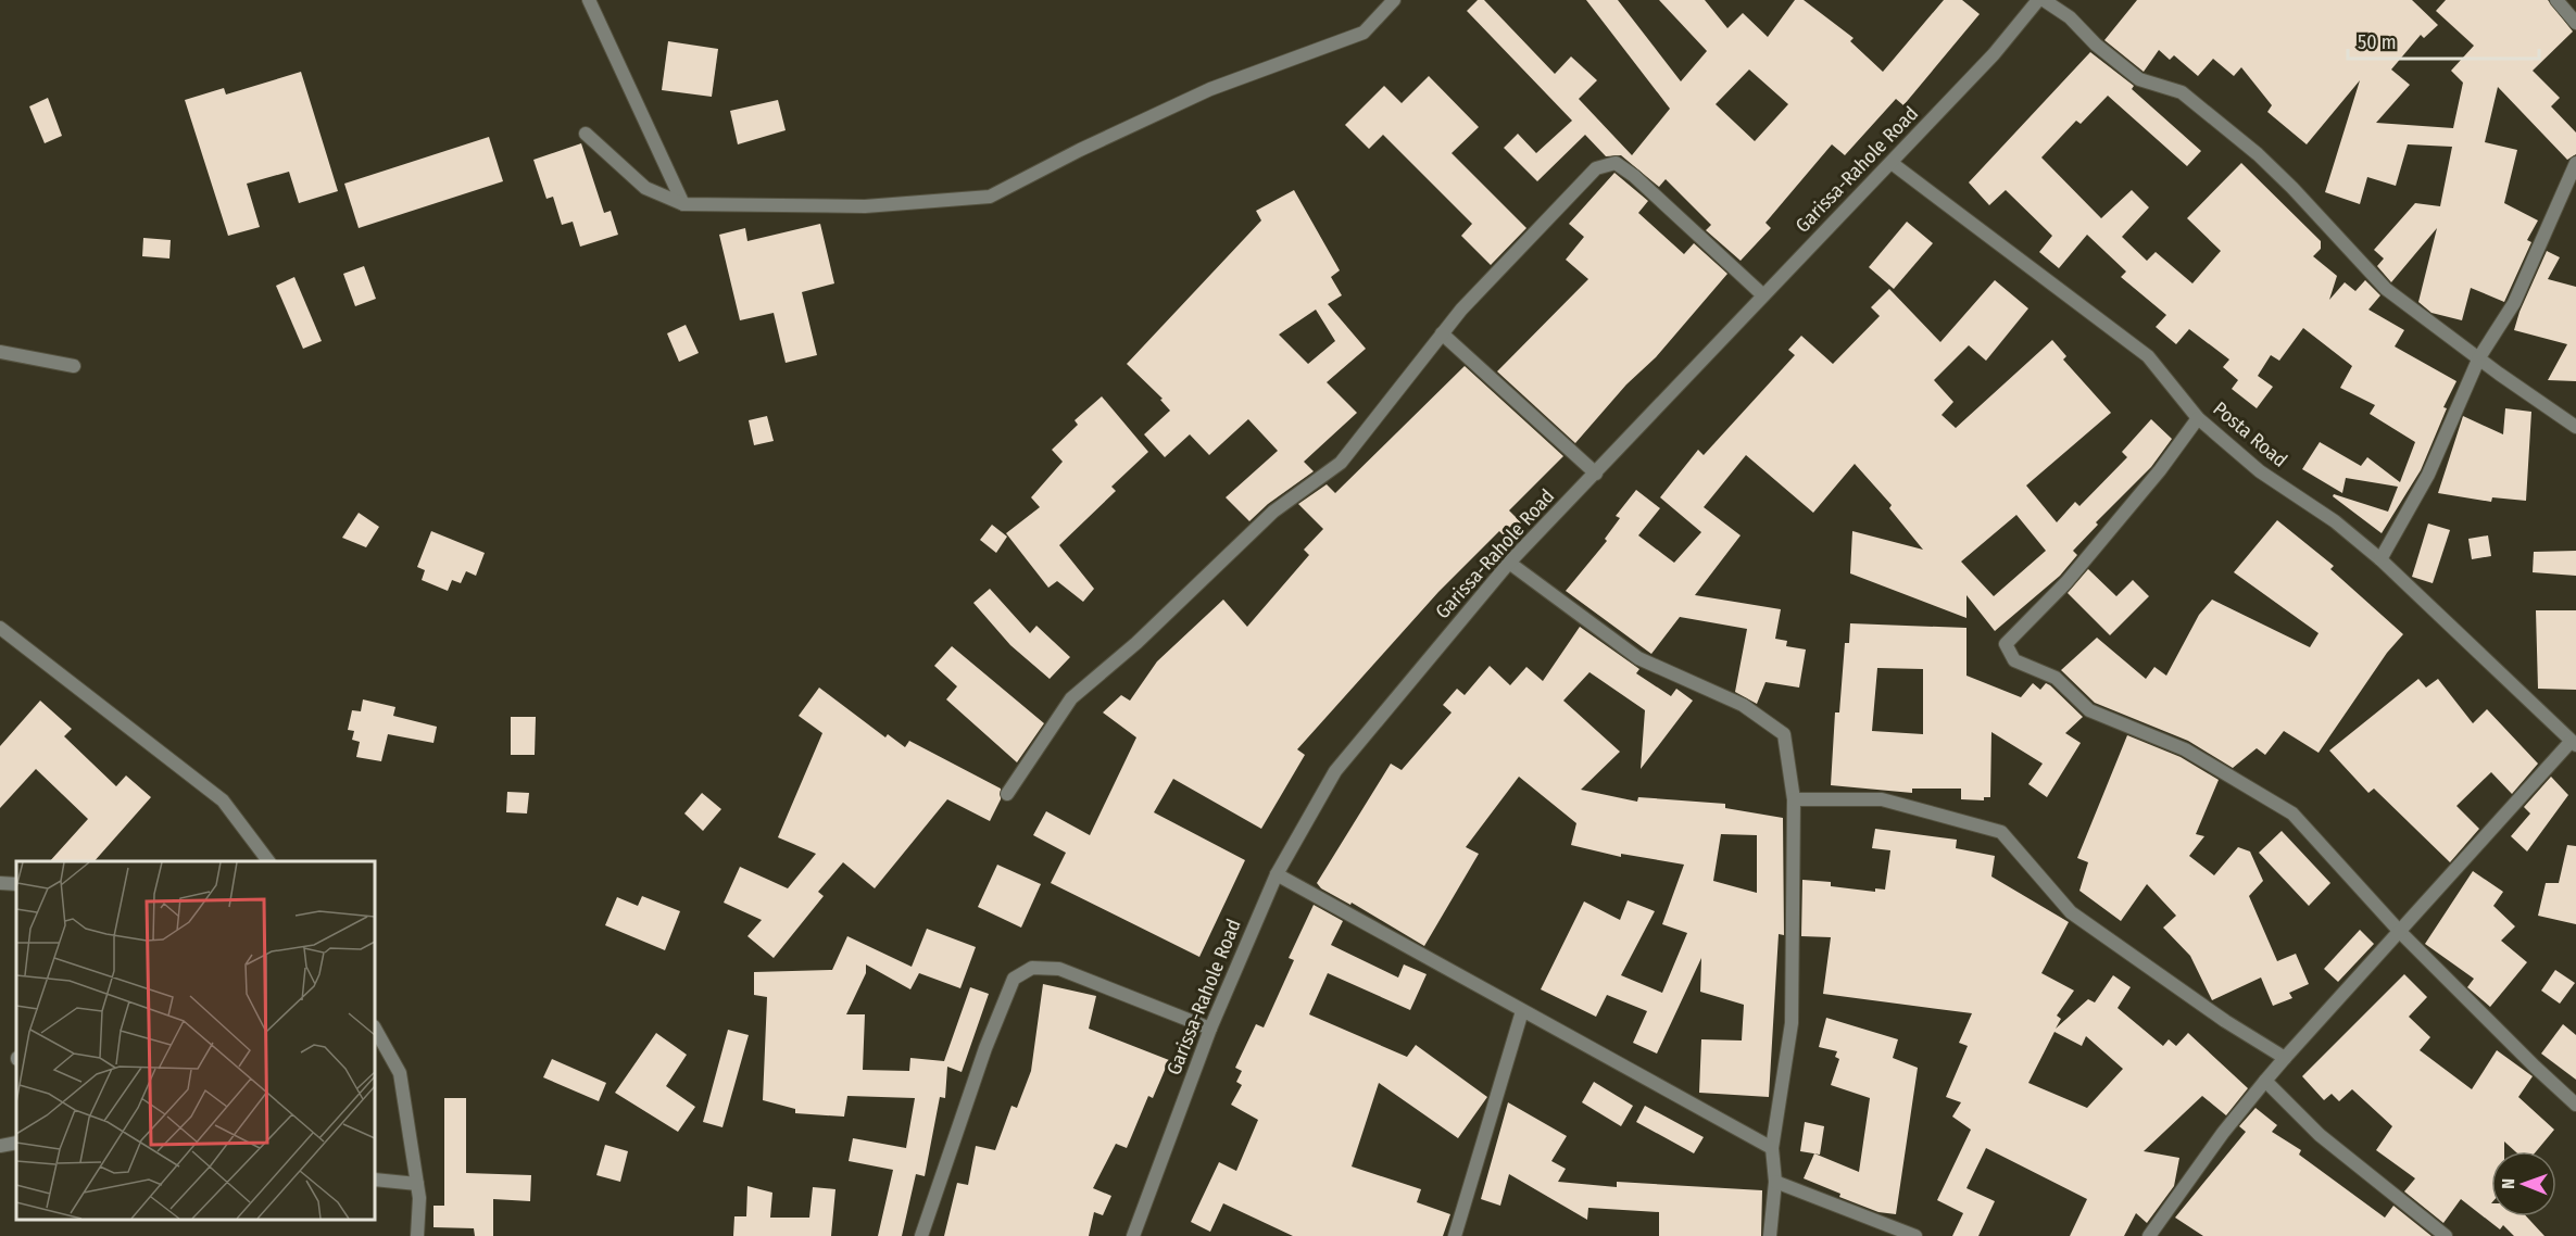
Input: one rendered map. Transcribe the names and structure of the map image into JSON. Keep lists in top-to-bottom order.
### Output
{
  "streets": {
    "street": ["Garissa-Rahole Road", "Posta Road"]
  },
  "crossings": [
    ["Garissa-Rahole Road", "Posta Road"]
  ],
  "scale_bar": "50 m",
  "north": "left"
}
